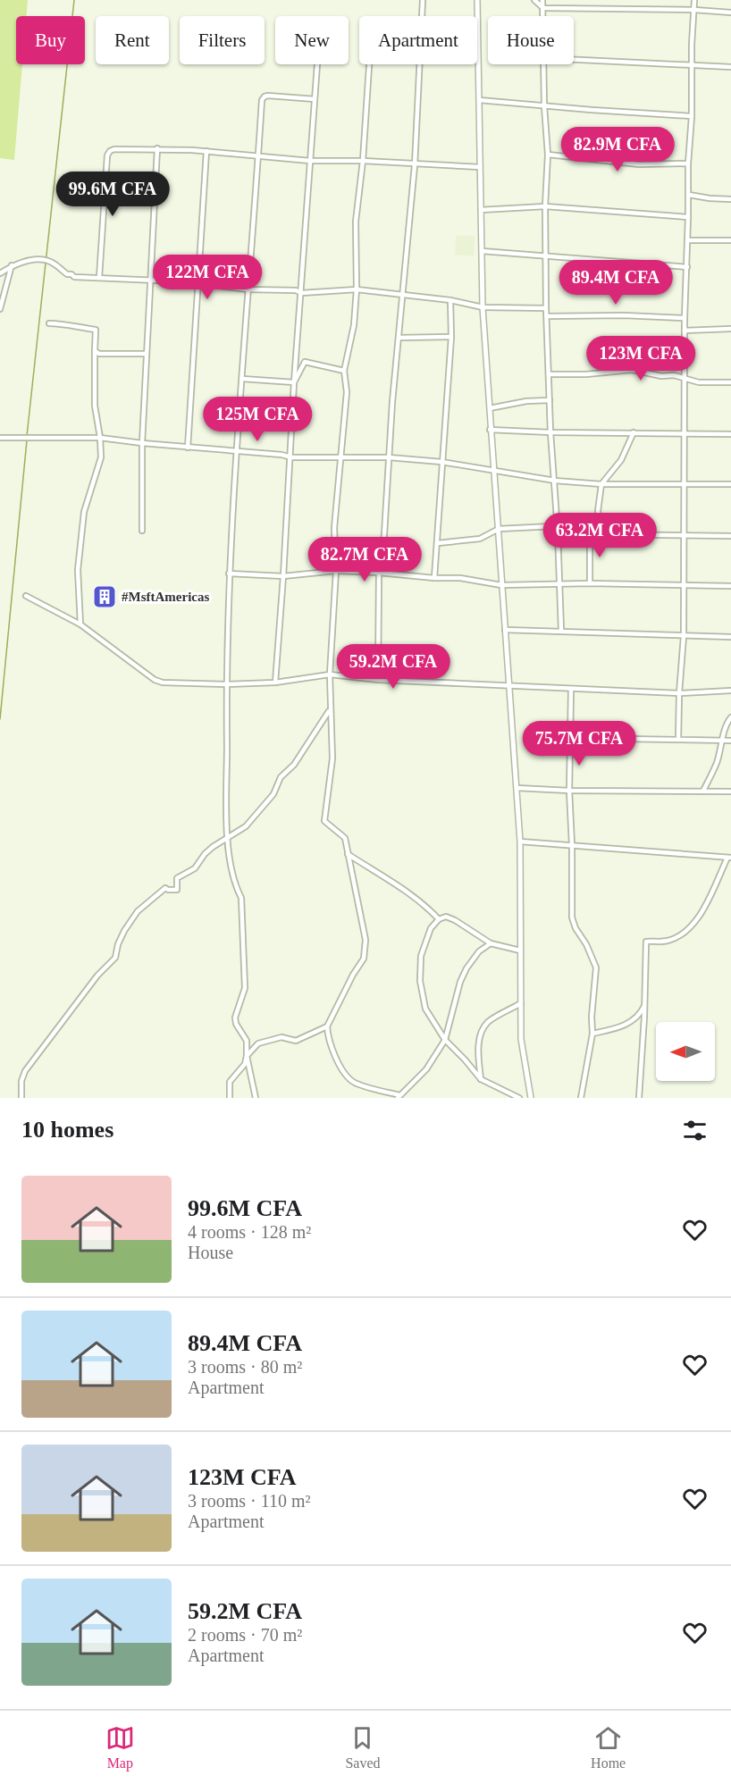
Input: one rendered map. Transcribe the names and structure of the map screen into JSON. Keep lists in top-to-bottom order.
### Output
{
  "places": {
    "building": ["#MsftAmericas"]
  },
  "north": "left",
  "page": {
    "chip": [
      "Buy",
      "Rent",
      "Filters",
      "New",
      "Apartment",
      "House"
    ],
    "price": [
      "82.9M CFA",
      "99.6M CFA",
      "122M CFA",
      "89.4M CFA",
      "123M CFA",
      "125M CFA",
      "63.2M CFA",
      "82.7M CFA",
      "59.2M CFA",
      "75.7M CFA"
    ],
    "heading": "10 homes",
    "list": [
      {
        "name": "99.6M CFA",
        "note": "4 rooms · 128 m² · House"
      },
      {
        "name": "89.4M CFA",
        "note": "3 rooms · 80 m² · Apartment"
      },
      {
        "name": "123M CFA",
        "note": "3 rooms · 110 m² · Apartment"
      },
      {
        "name": "59.2M CFA",
        "note": "2 rooms · 70 m² · Apartment"
      }
    ],
    "tabs": ["Map", "Saved", "Home"]
  }
}
